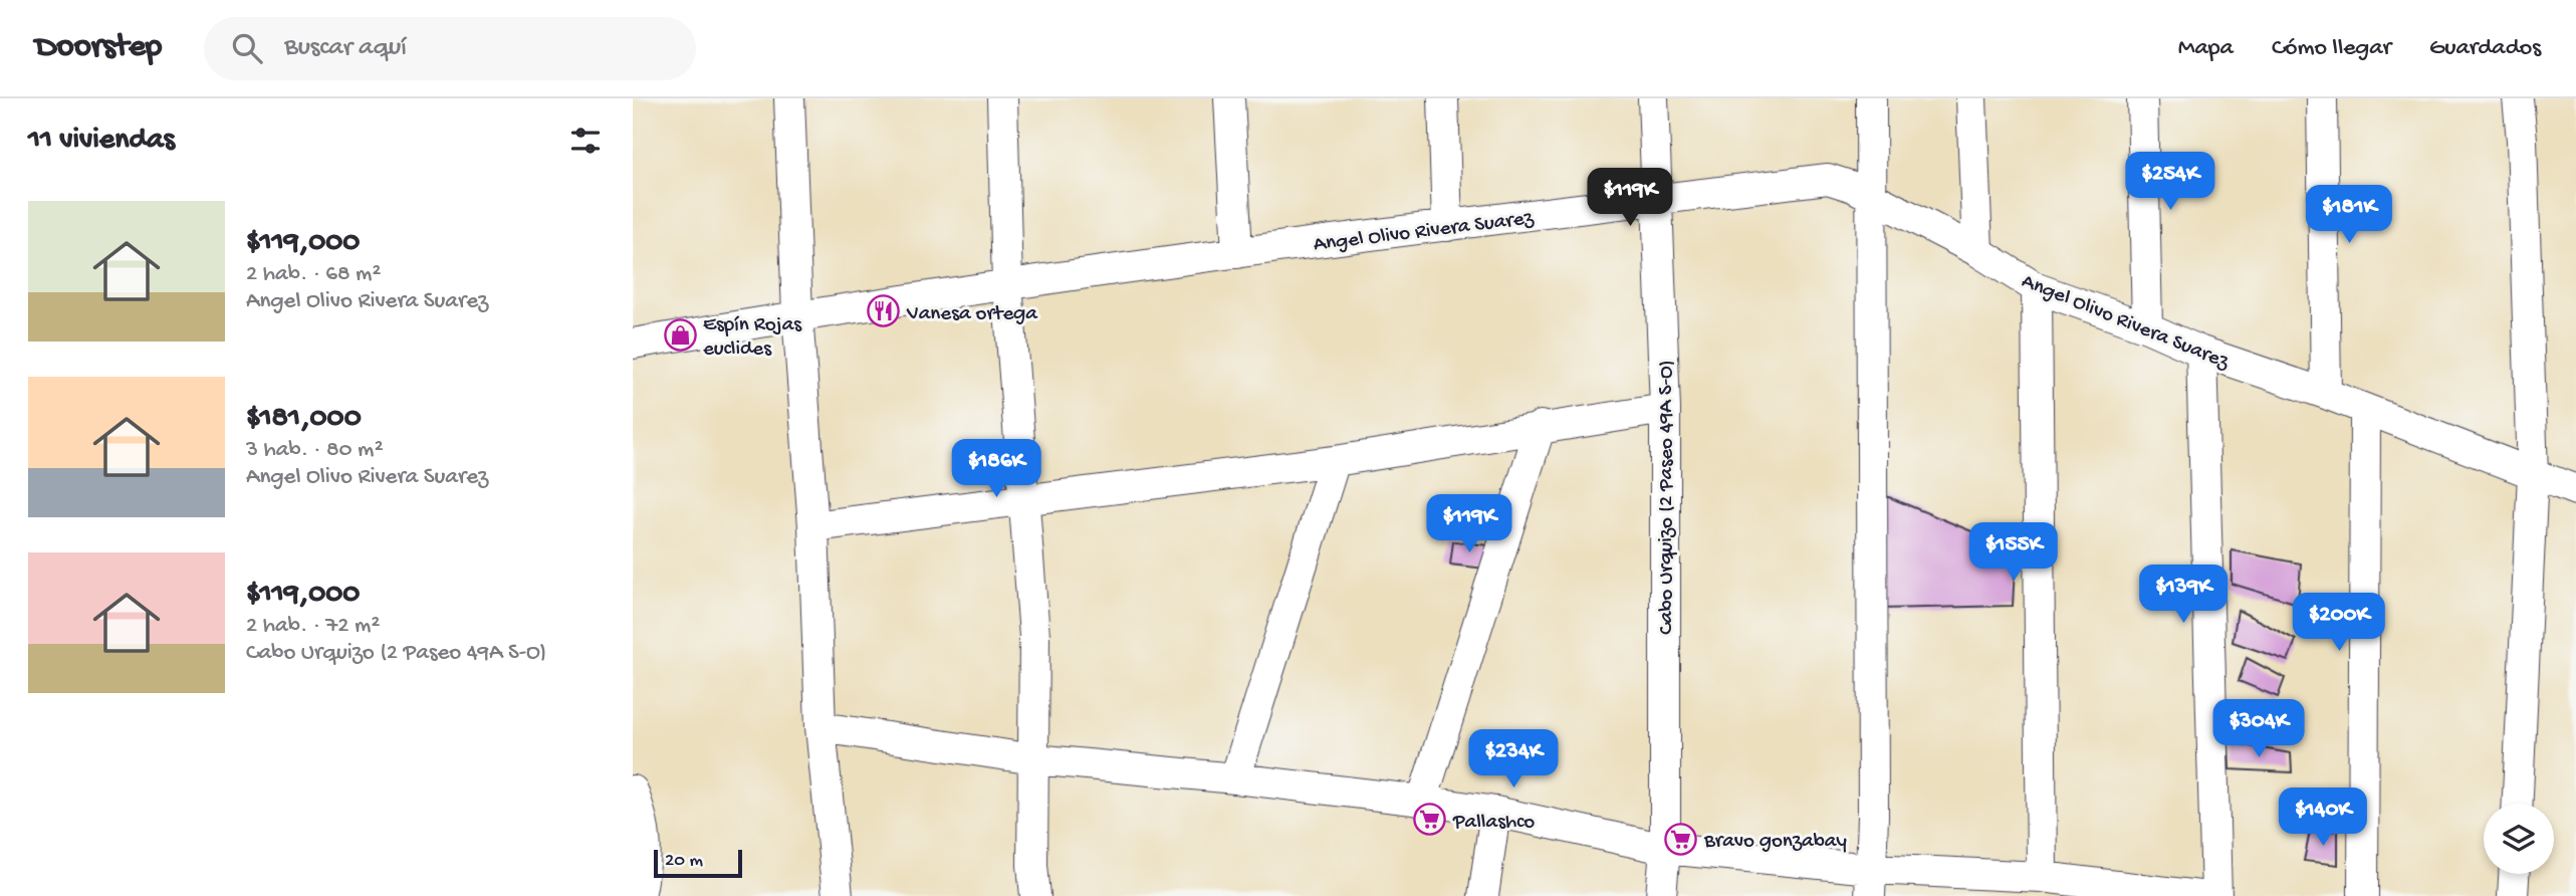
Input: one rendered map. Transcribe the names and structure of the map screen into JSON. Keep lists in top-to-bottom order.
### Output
{
  "streets": {
    "street": ["Angel Olivo Rivera Suarez", "Cabo Urquizo (2 Paseo 49A S-O)"]
  },
  "crossings": [
    ["Angel Olivo Rivera Suarez", "Cabo Urquizo (2 Paseo 49A S-O)"]
  ],
  "places": {
    "restaurant": ["Vanesa ortega"],
    "shop": ["Espín Rojas euclides"],
    "supermarket": ["Pallashco", "Bravo gonzabay"]
  },
  "scale_bar": "20 m",
  "page": {
    "header": "Doorstep",
    "search": "Buscar aquí",
    "nav": ["Mapa", "Cómo llegar", "Guardados"],
    "heading": "11 viviendas",
    "price": [
      "$254K",
      "$119K",
      "$181K",
      "$186K",
      "$119K",
      "$155K",
      "$139K",
      "$200K",
      "$304K",
      "$234K",
      "$140K"
    ],
    "list": [
      {
        "name": "$119,000",
        "note": "2 hab. · 68 m² · Angel Olivo Rivera Suarez"
      },
      {
        "name": "$181,000",
        "note": "3 hab. · 80 m² · Angel Olivo Rivera Suarez"
      },
      {
        "name": "$119,000",
        "note": "2 hab. · 72 m² · Cabo Urquizo (2 Paseo 49A S-O)"
      }
    ],
    "scale": "20 m"
  }
}
